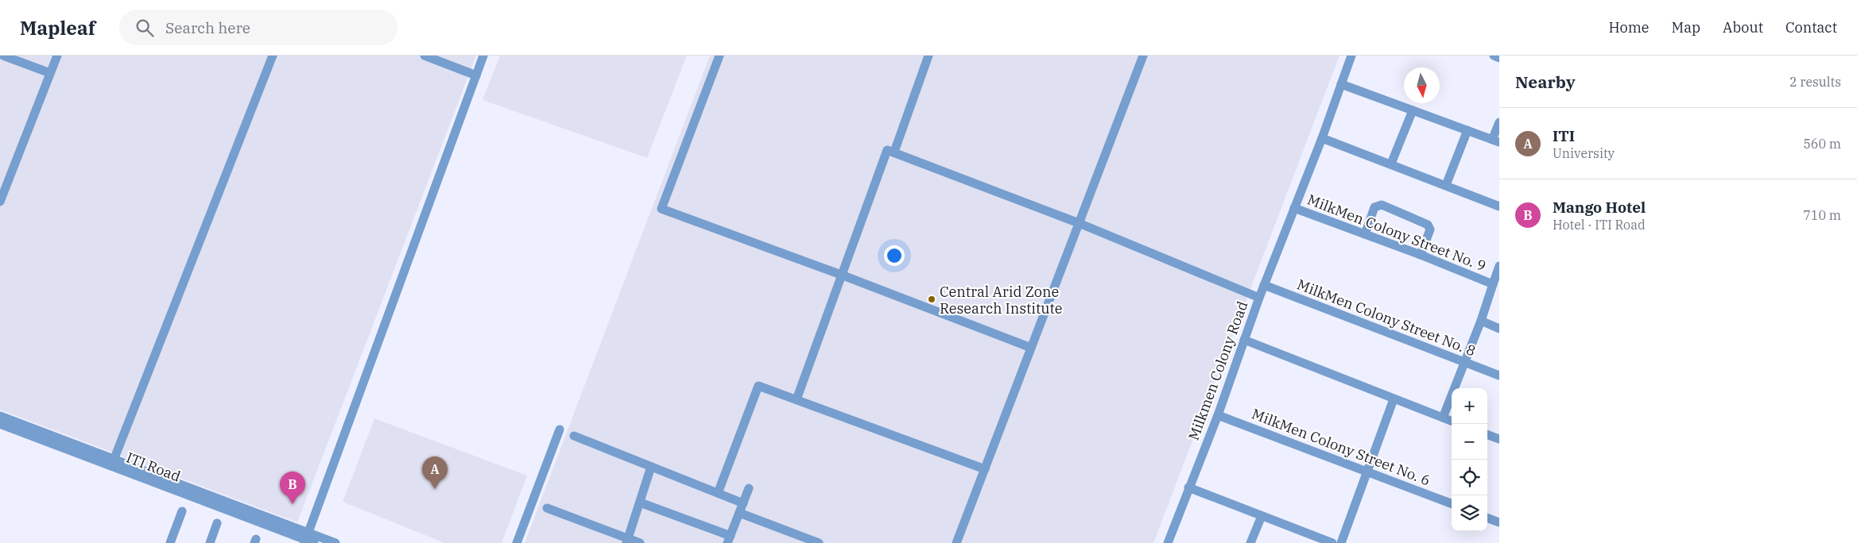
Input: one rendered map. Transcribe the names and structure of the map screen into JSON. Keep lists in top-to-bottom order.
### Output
{
  "streets": {
    "street": [
      "MilkMen Colony Street No. 9",
      "MilkMen Colony Street No. 8",
      "Milkmen Colony Road",
      "MilkMen Colony Street No. 6",
      "ITI Road"
    ]
  },
  "crossings": [
    ["MilkMen Colony Street No. 9", "Milkmen Colony Road"],
    ["MilkMen Colony Street No. 8", "Milkmen Colony Road"],
    ["Milkmen Colony Road", "MilkMen Colony Street No. 6"]
  ],
  "places": ["Central Arid Zone Research Institute"],
  "north": "bottom",
  "page": {
    "header": "Mapleaf",
    "search": "Search here",
    "nav": [
      "Home",
      "Map",
      "About",
      "Contact"
    ],
    "heading": ["Nearby", "2 results"],
    "list": [
      {
        "mark": "A",
        "name": "ITI",
        "note": "University",
        "value": "560 m"
      },
      {
        "mark": "B",
        "name": "Mango Hotel",
        "note": "Hotel · ITI Road",
        "value": "710 m"
      }
    ],
    "map_buttons": ["+", "−"],
    "pins": ["A", "B"]
  }
}
